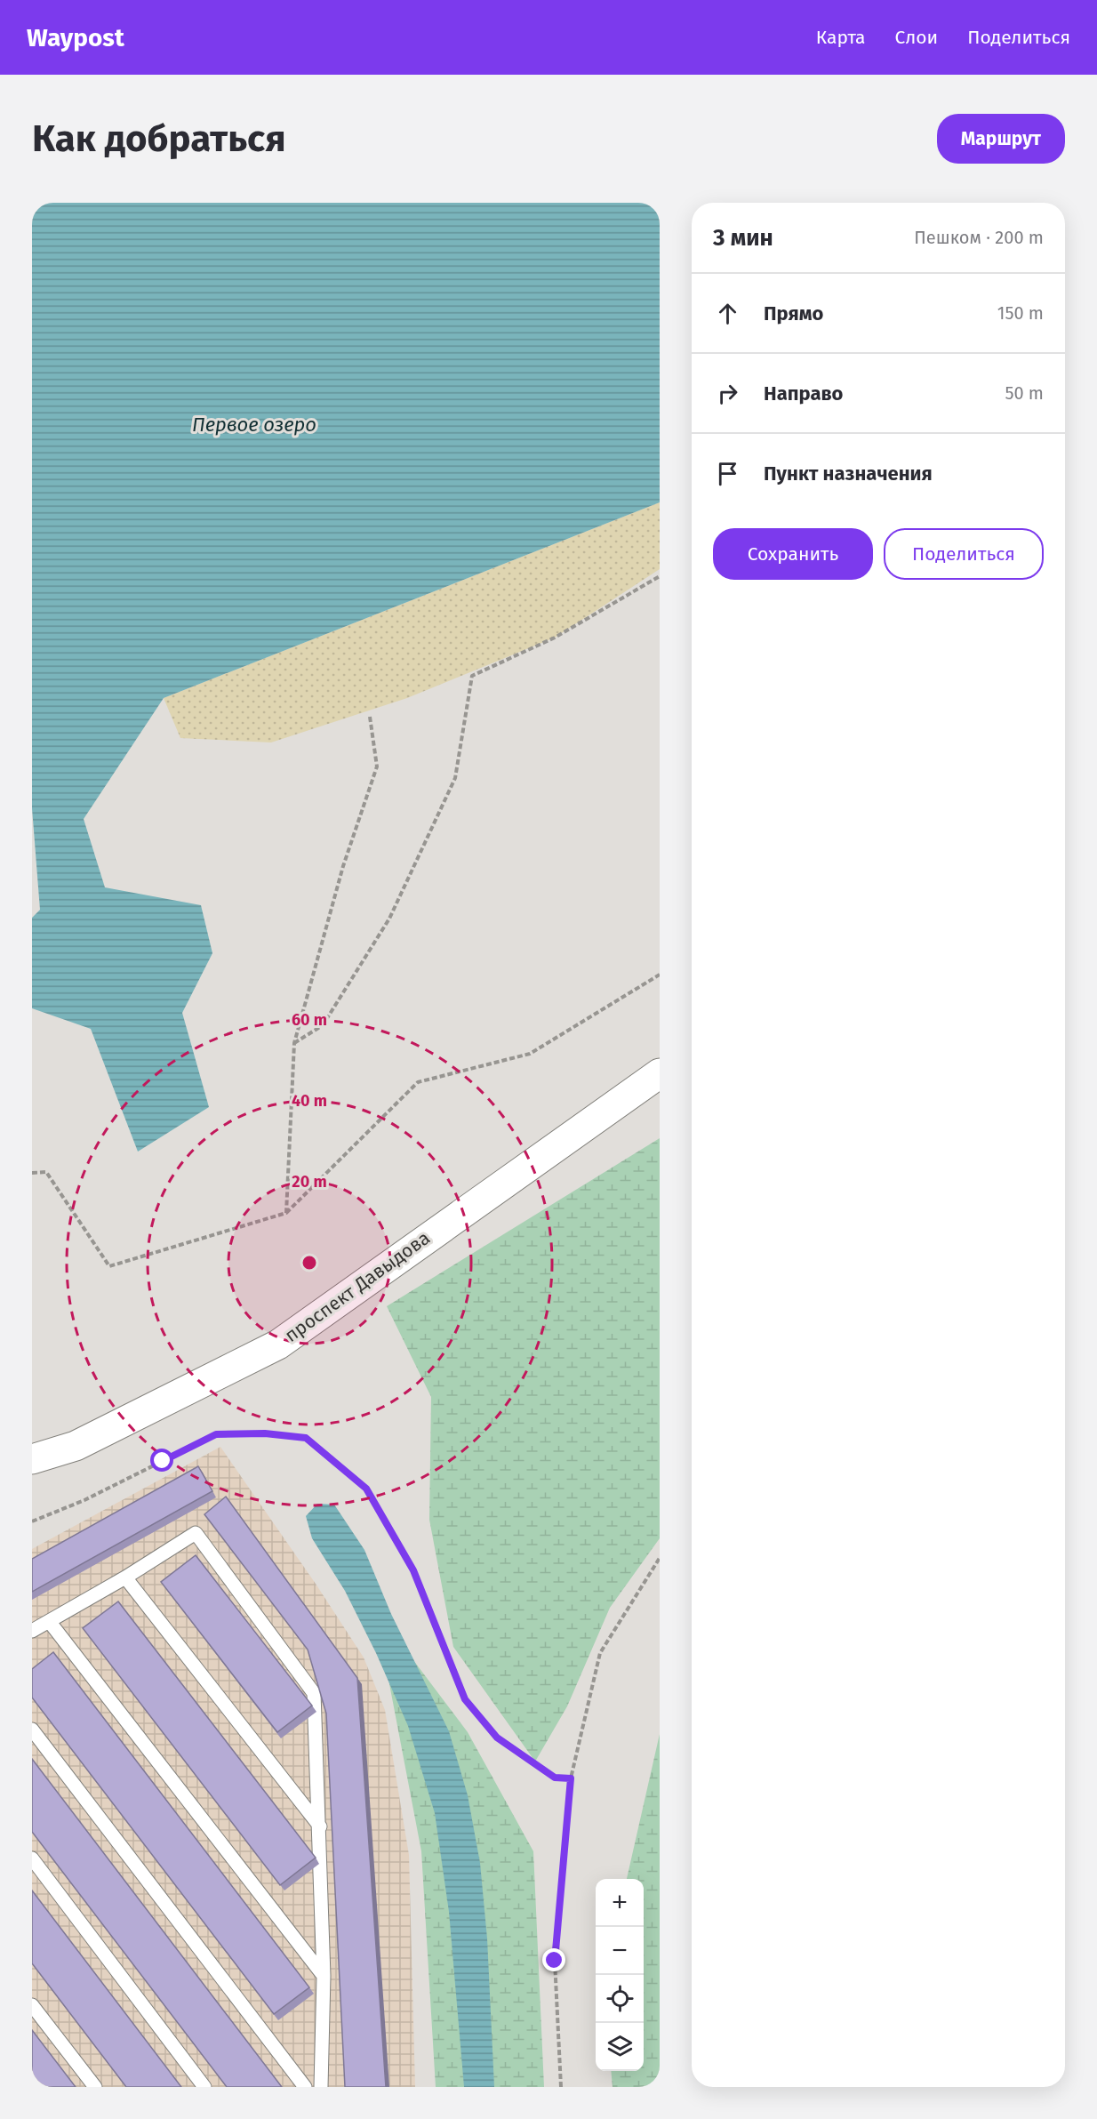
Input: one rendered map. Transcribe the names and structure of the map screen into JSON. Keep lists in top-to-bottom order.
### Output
{
  "streets": {
    "street": ["проспект Давыдова"]
  },
  "water": ["Первое озеро"],
  "page": {
    "header": "Waypost",
    "nav": ["Карта", "Слои", "Поделиться"],
    "buttons": [
      "Маршрут",
      ["Сохранить", "Поделиться"]
    ],
    "title": "Как добраться",
    "heading": ["3 мин", "Пешком · 200 m"],
    "list": [
      ["Прямо", "150 m"],
      ["Направо", "50 m"],
      "Пункт назначения"
    ],
    "map_buttons": ["+", "−"]
  },
  "rings": ["60 m", "40 m", "20 m"]
}
